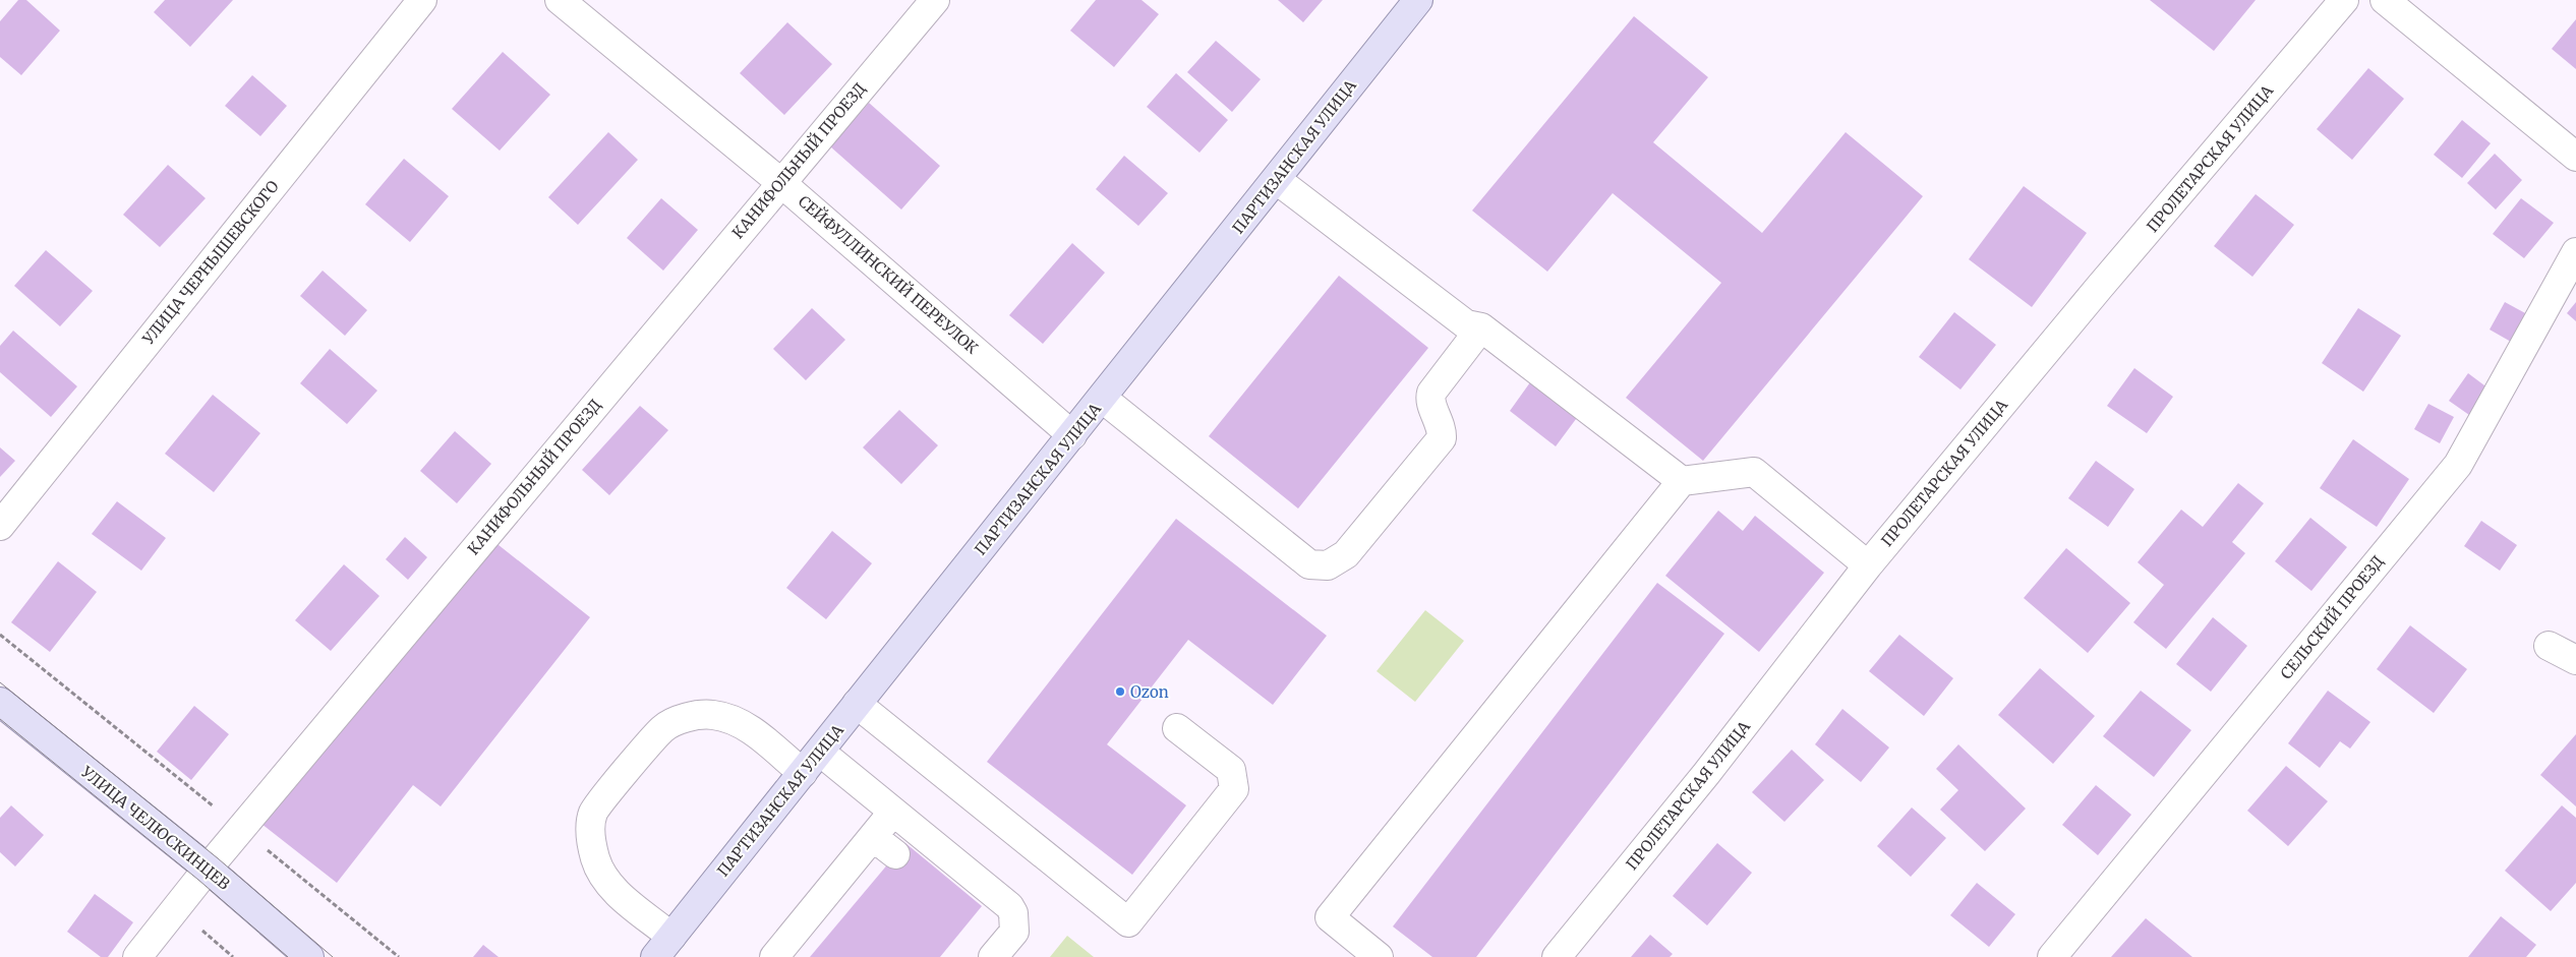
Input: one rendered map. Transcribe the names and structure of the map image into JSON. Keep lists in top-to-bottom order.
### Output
{
  "streets": {
    "main road": ["ПАРТИЗАНСКАЯ УЛИЦА", "УЛИЦА ЧЕЛЮСКИНЦЕВ"],
    "street": [
      "ПРОЛЕТАРСКАЯ УЛИЦА",
      "КАНИФОЛЬНЫЙ ПРОЕЗД",
      "УЛИЦА ЧЕРНЫШЕВСКОГО",
      "СЕЙФУЛЛИНСКИЙ ПЕРЕУЛОК",
      "СЕЛЬСКИЙ ПРОЕЗД"
    ]
  },
  "crossings": [
    ["ПАРТИЗАНСКАЯ УЛИЦА", "СЕЙФУЛЛИНСКИЙ ПЕРЕУЛОК"],
    ["КАНИФОЛЬНЫЙ ПРОЕЗД", "СЕЙФУЛЛИНСКИЙ ПЕРЕУЛОК"],
    ["КАНИФОЛЬНЫЙ ПРОЕЗД", "УЛИЦА ЧЕЛЮСКИНЦЕВ"]
  ],
  "places": ["Ozon"]
}
